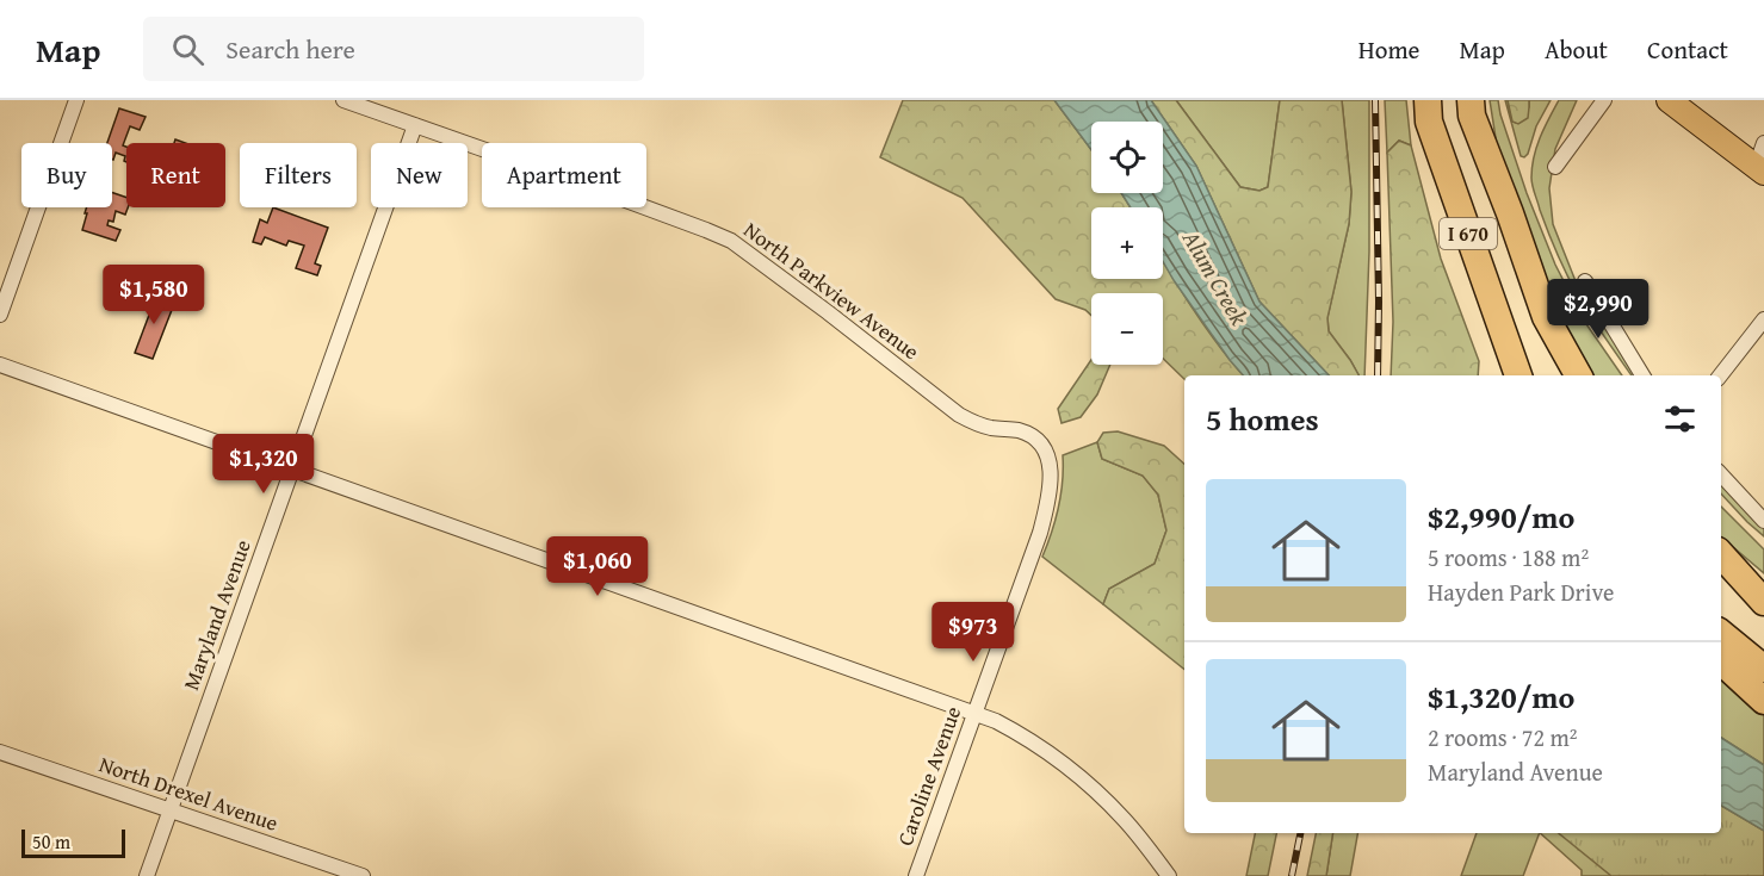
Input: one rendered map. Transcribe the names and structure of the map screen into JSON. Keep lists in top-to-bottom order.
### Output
{
  "streets": {
    "highway": ["I 670"],
    "street": [
      "North Parkview Avenue",
      "Maryland Avenue",
      "Caroline Avenue",
      "North Drexel Avenue"
    ]
  },
  "crossings": [
    ["North Parkview Avenue", "Maryland Avenue"],
    ["North Parkview Avenue", "Caroline Avenue"],
    ["Maryland Avenue", "North Drexel Avenue"]
  ],
  "water": ["Alum Creek"],
  "scale_bar": "50 m",
  "page": {
    "header": "Map",
    "search": "Search here",
    "nav": [
      "Home",
      "Map",
      "About",
      "Contact"
    ],
    "map_buttons": ["+", "−"],
    "chip": [
      "Buy",
      "Rent",
      "Filters",
      "New",
      "Apartment"
    ],
    "price": [
      "$1,580",
      "$2,990",
      "$1,320",
      "$1,060",
      "$973"
    ],
    "heading": "5 homes",
    "list": [
      {
        "name": "$2,990/mo",
        "note": "5 rooms · 188 m² · Hayden Park Drive"
      },
      {
        "name": "$1,320/mo",
        "note": "2 rooms · 72 m² · Maryland Avenue"
      }
    ],
    "scale": "50 m"
  }
}
